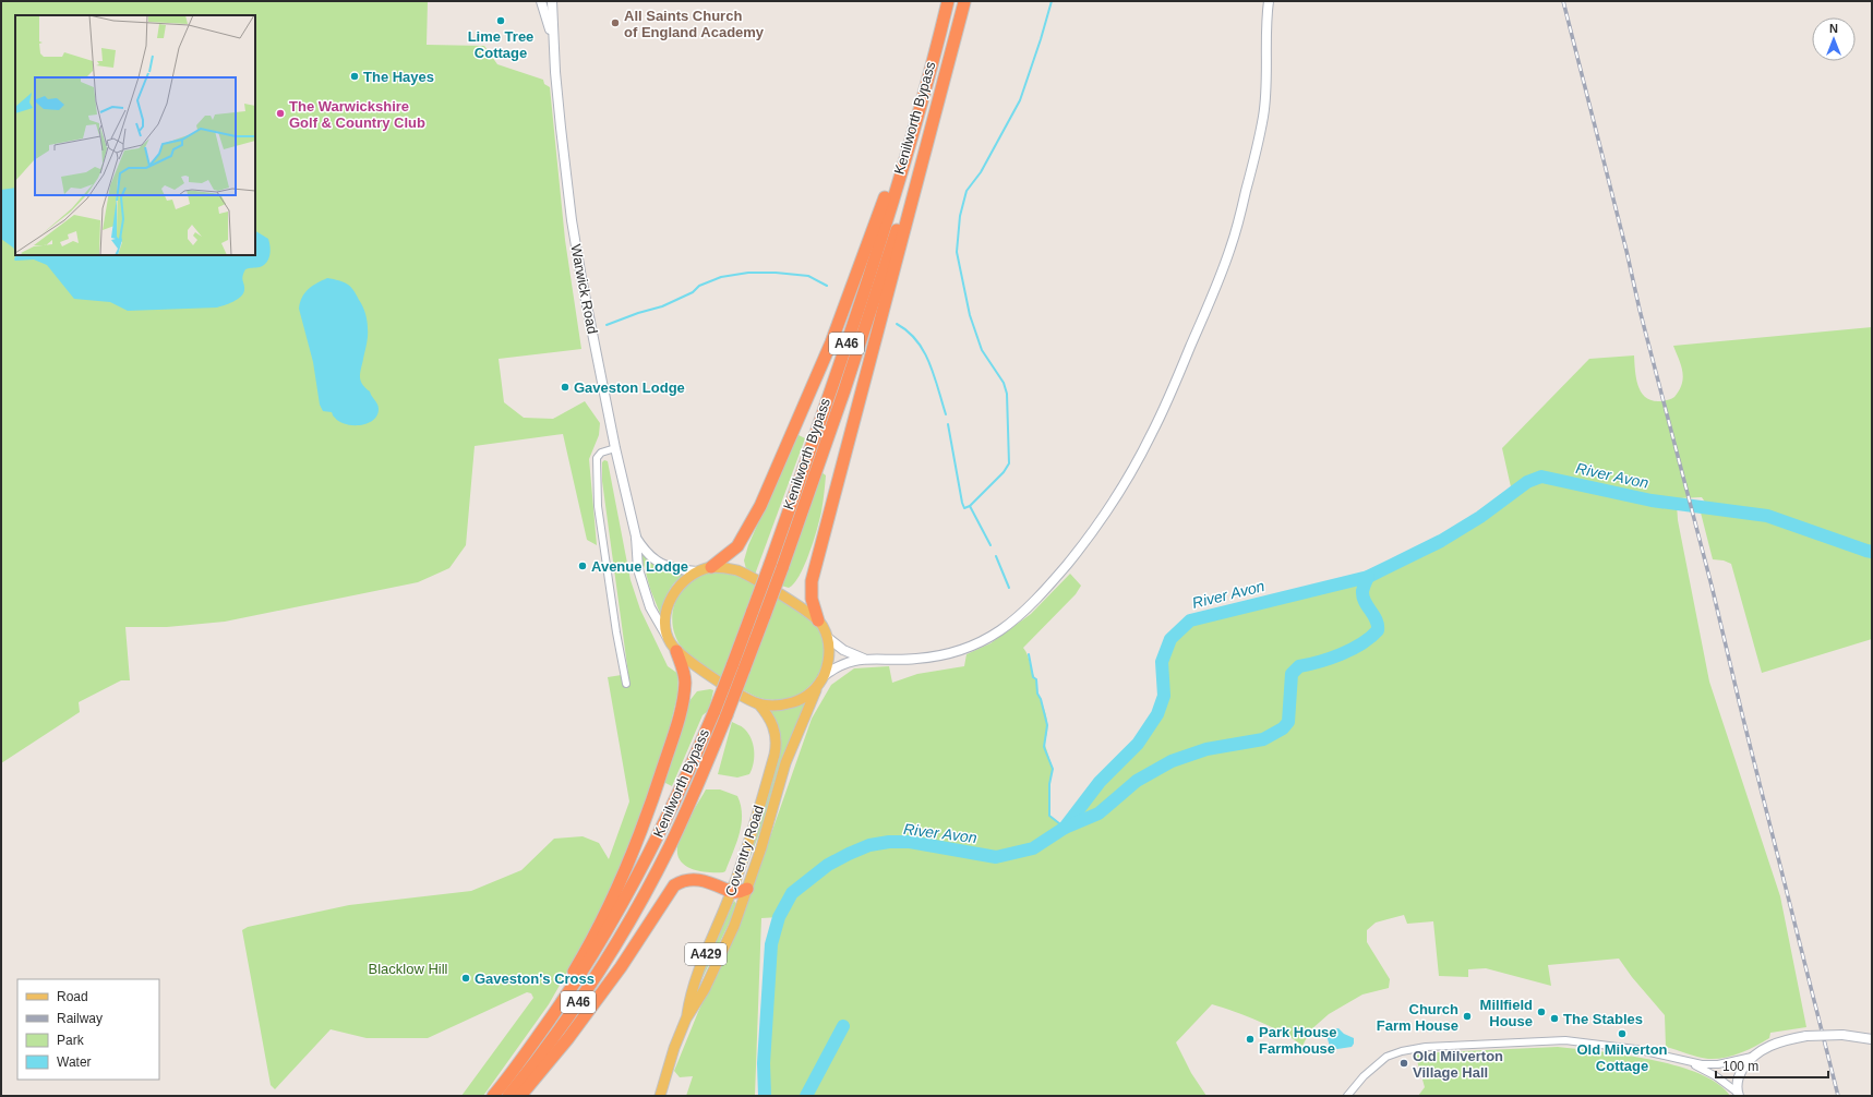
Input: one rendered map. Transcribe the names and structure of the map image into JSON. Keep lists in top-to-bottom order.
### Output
{
  "streets": {
    "highway": ["Kenilworth Bypass", "A46"],
    "main road": ["Coventry Road", "A429"],
    "street": ["Warwick Road"]
  },
  "crossings": [
    ["Kenilworth Bypass", "A46"],
    ["Warwick Road", "Coventry Road"],
    ["A46", "Coventry Road"]
  ],
  "water": ["River Avon"],
  "parks": ["Blacklow Hill"],
  "places": [
    "Lime Tree Cottage",
    "All Saints Church of England Academy",
    "The Hayes",
    "The Warwickshire Golf & Country Club",
    "Gaveston Lodge",
    "Avenue Lodge",
    "Gaveston's Cross",
    "Millfield House",
    "Church Farm House",
    "The Stables",
    "Old Milverton Cottage",
    "Park House Farmhouse",
    "Old Milverton Village Hall"
  ],
  "legend": [
    "Road",
    "Railway",
    "Park",
    "Water"
  ],
  "scale_bar": "100 m",
  "north": "top"
}
